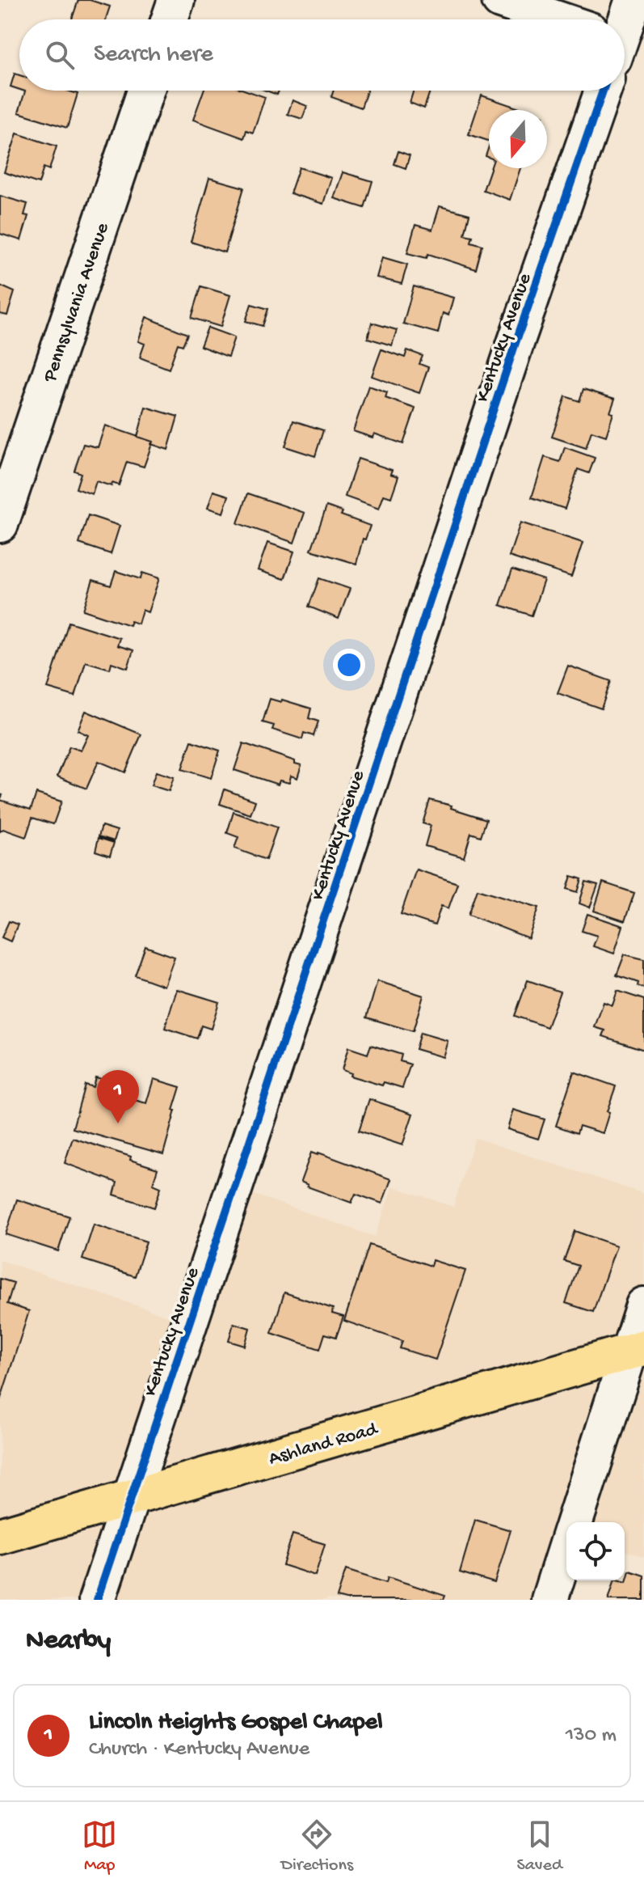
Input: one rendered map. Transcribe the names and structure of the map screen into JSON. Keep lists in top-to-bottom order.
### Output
{
  "streets": {
    "main road": ["Ashland Road"],
    "street": ["Pennsylvania Avenue", "Kentucky Avenue"]
  },
  "crossings": [
    ["Kentucky Avenue", "Ashland Road"]
  ],
  "north": "bottom",
  "page": {
    "search": "Search here",
    "pins": "1",
    "heading": "Nearby",
    "list": [
      {
        "mark": "1",
        "name": "Lincoln Heights Gospel Chapel",
        "note": "Church · Kentucky Avenue",
        "value": "130 m"
      }
    ],
    "nav": ["Map", "Directions", "Saved"]
  }
}
